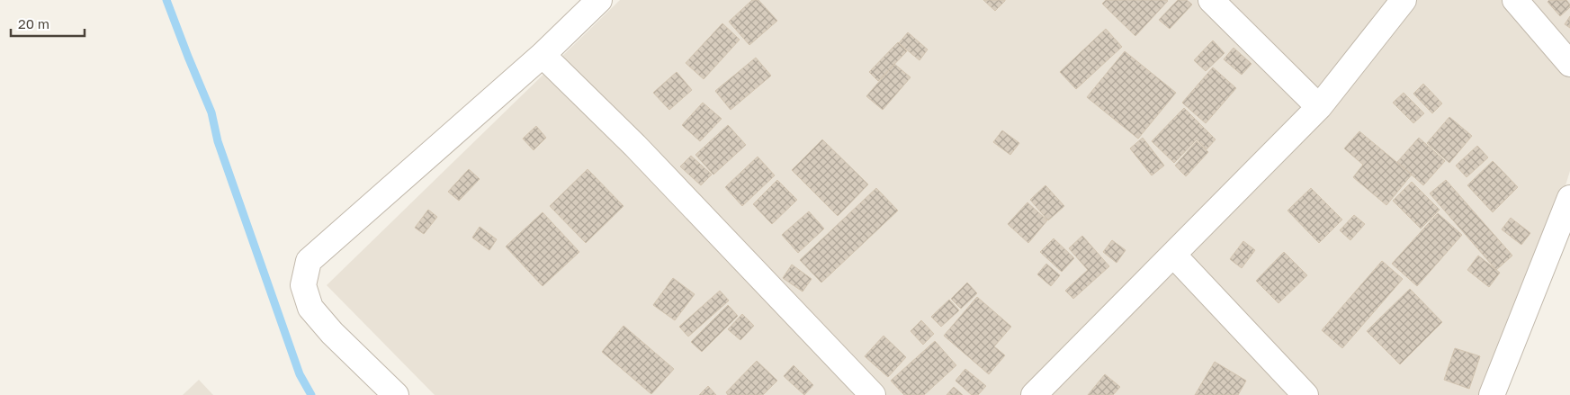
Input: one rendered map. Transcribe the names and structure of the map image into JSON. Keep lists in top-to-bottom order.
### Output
{
  "scale_bar": "20 m"
}
